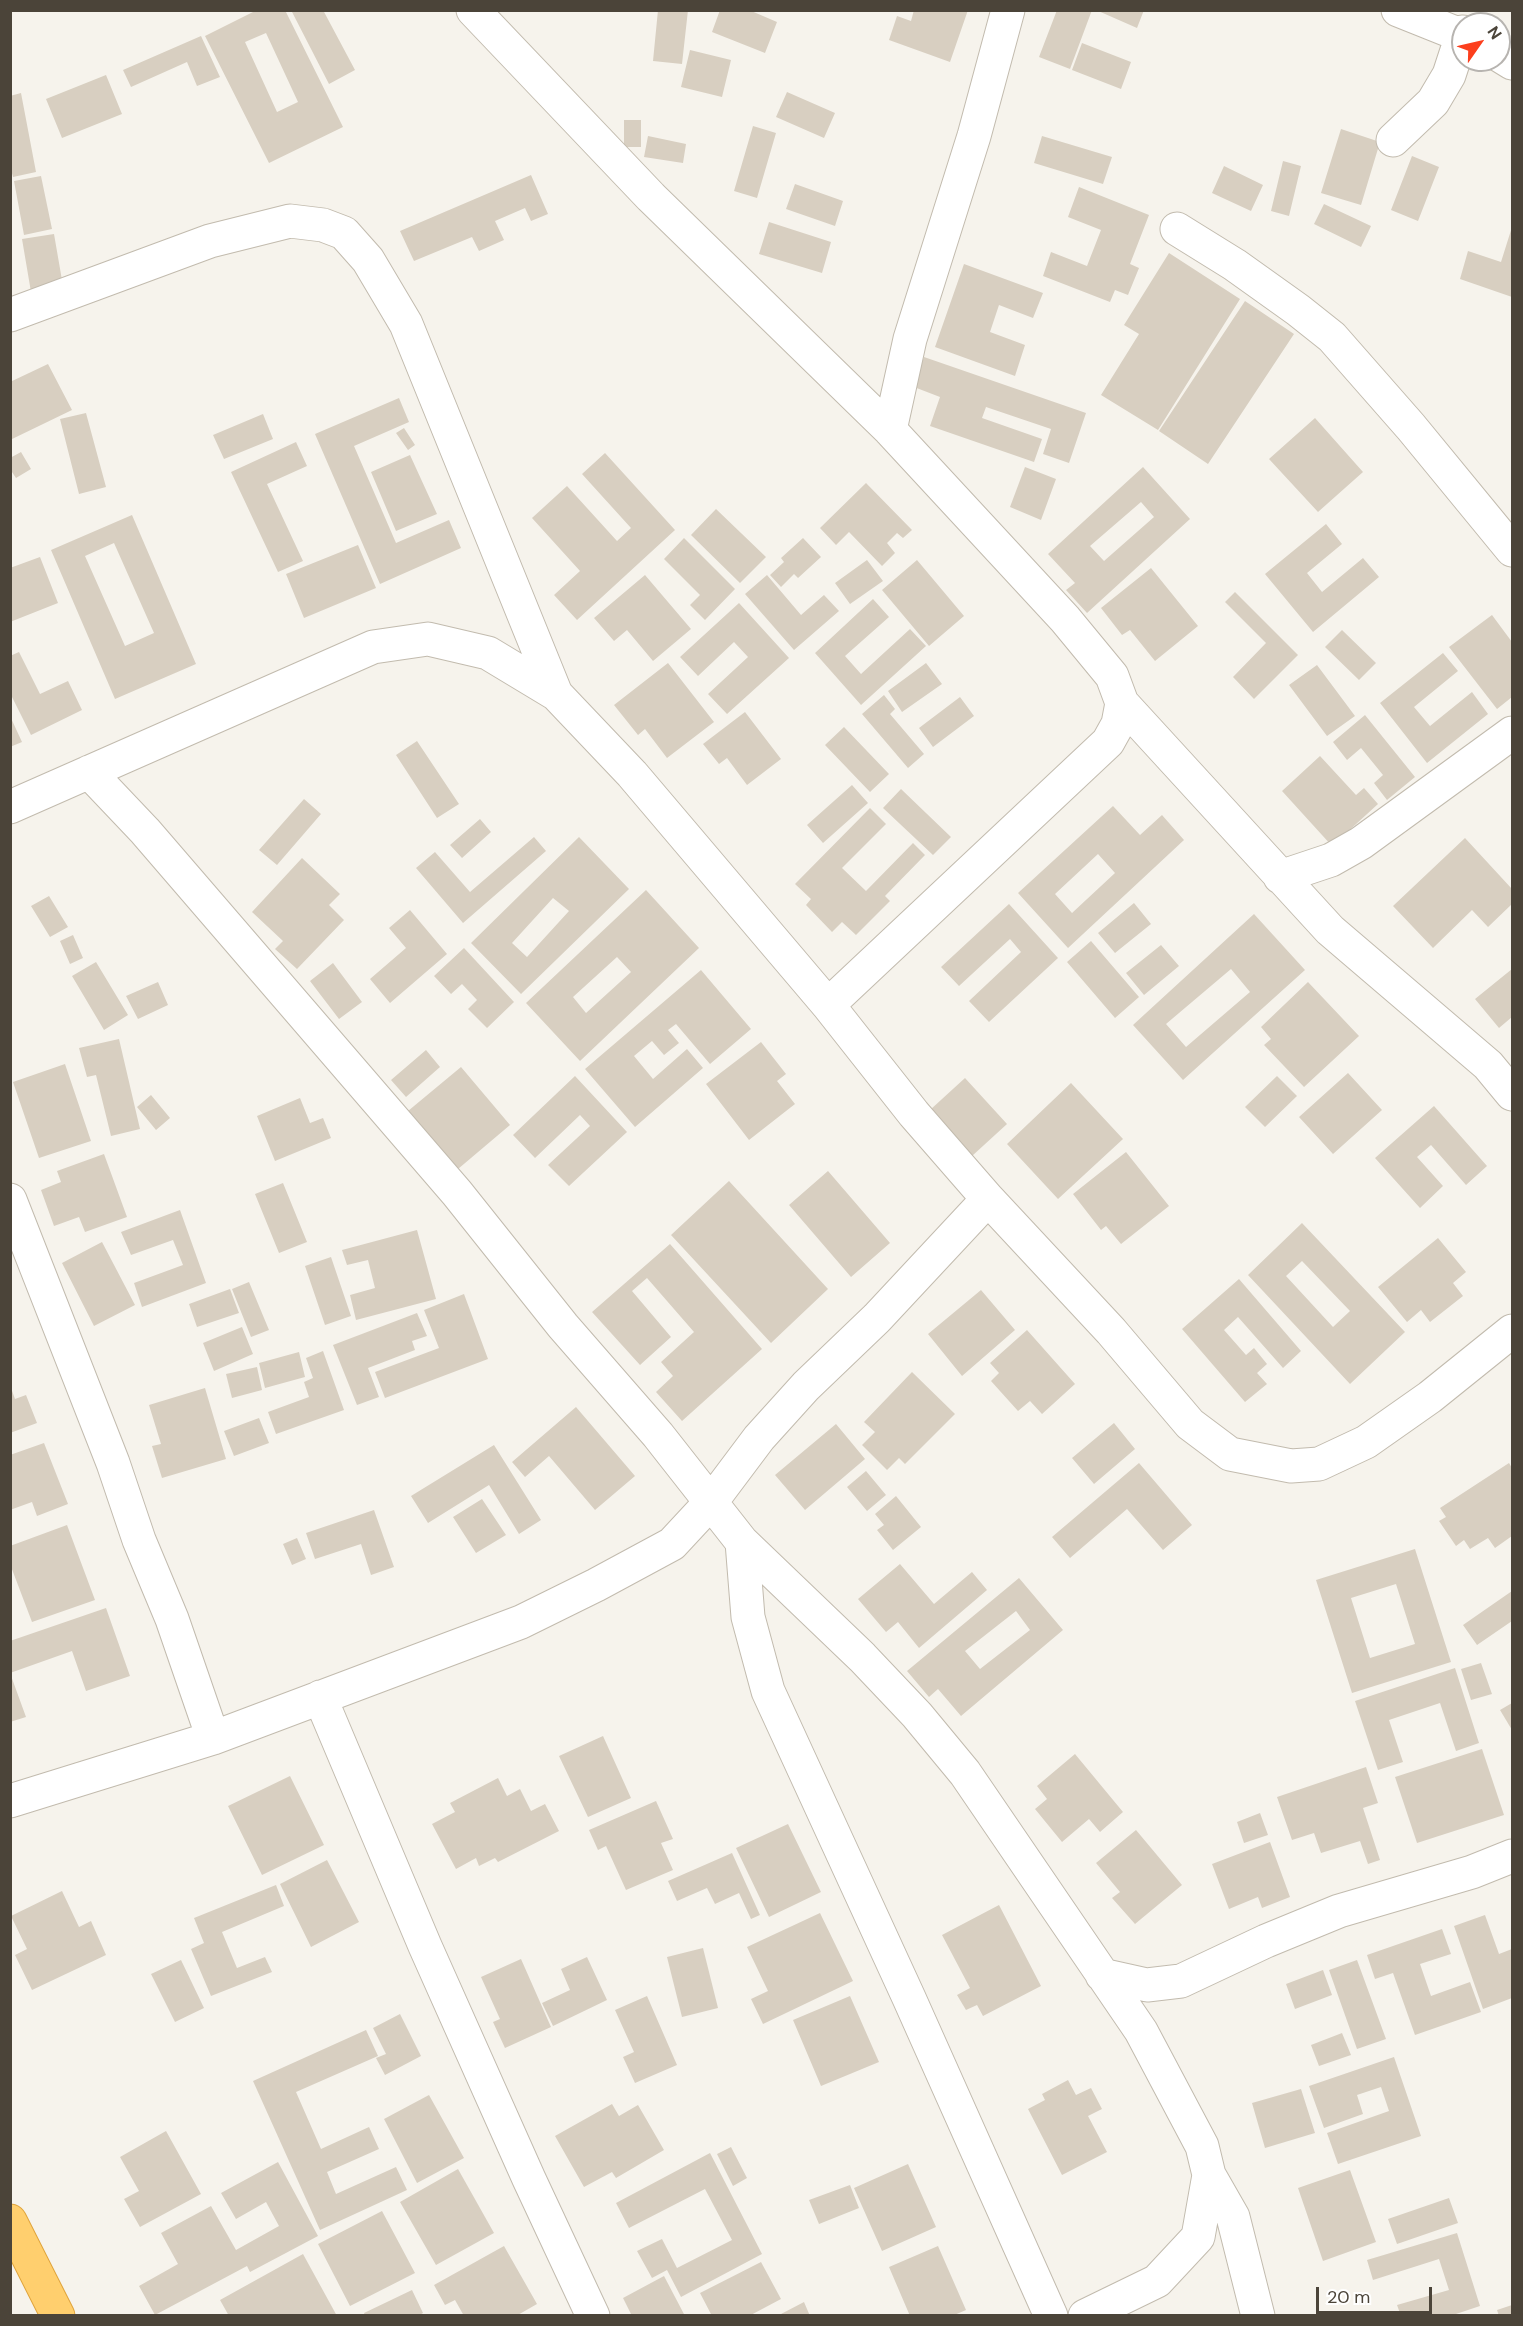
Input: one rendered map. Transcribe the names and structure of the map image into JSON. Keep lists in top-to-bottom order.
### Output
{
  "scale_bar": "20 m",
  "north": "top right"
}
